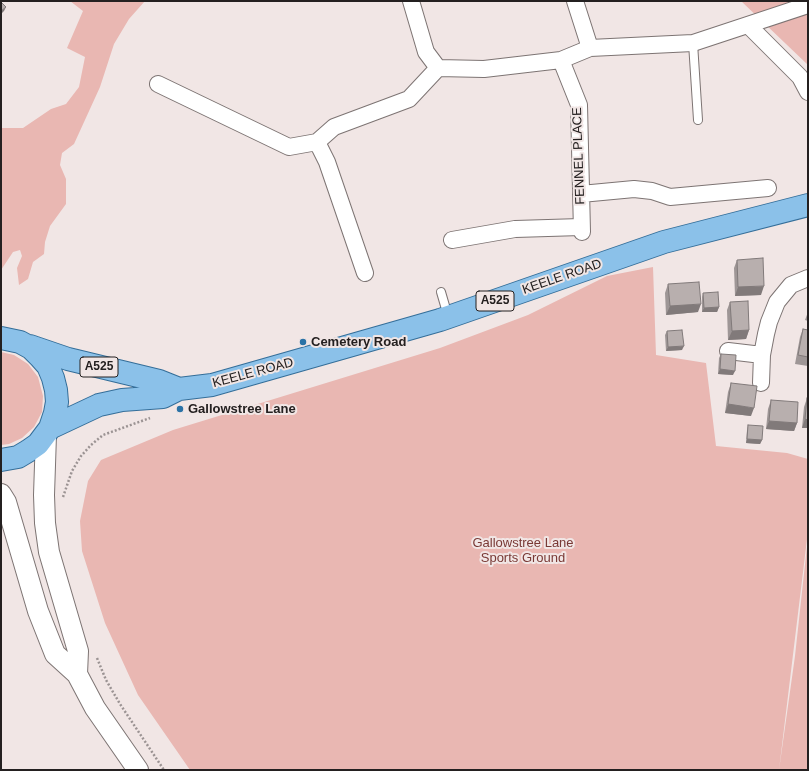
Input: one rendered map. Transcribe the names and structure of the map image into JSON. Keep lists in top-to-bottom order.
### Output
{
  "streets": {
    "main road": ["KEELE ROAD", "A525"],
    "street": ["FENNEL PLACE"]
  },
  "parks": ["Gallowstree Lane Sports Ground"],
  "places": ["Cemetery Road", "Gallowstree Lane"]
}
